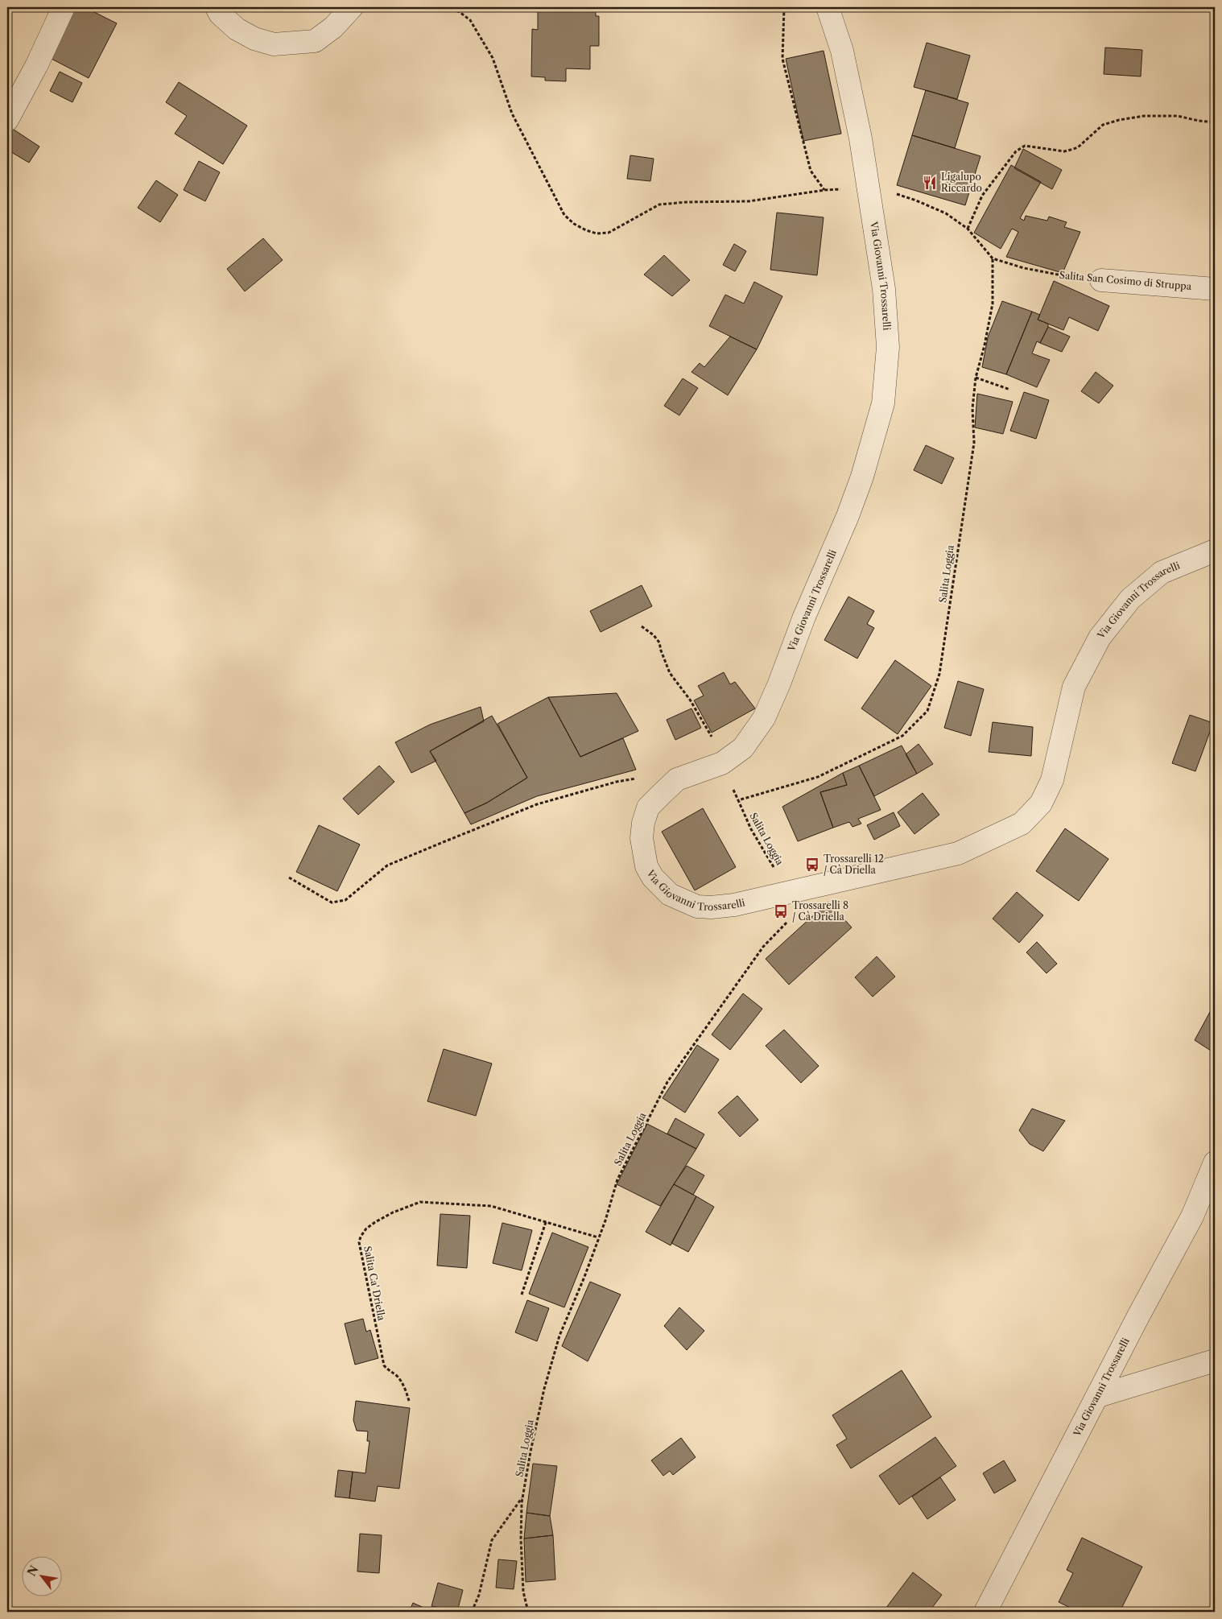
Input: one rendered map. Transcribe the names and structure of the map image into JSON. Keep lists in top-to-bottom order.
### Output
{
  "streets": {
    "street": ["Via Giovanni Trossarelli", "Salita San Cosimo di Struppa"],
    "path": ["Salita Loggia", "Salita Ca' Driella"]
  },
  "crossings": [
    ["Via Giovanni Trossarelli", "Salita Loggia"],
    ["Salita San Cosimo di Struppa", "Salita Loggia"],
    ["Salita Loggia", "Salita Ca' Driella"]
  ],
  "places": {
    "restaurant": ["Ligalupo Riccardo"],
    "bus stop": ["Trossarelli 12 / Cà Driella", "Trossarelli 8 / Cà Driella"]
  },
  "north": "top left"
}
